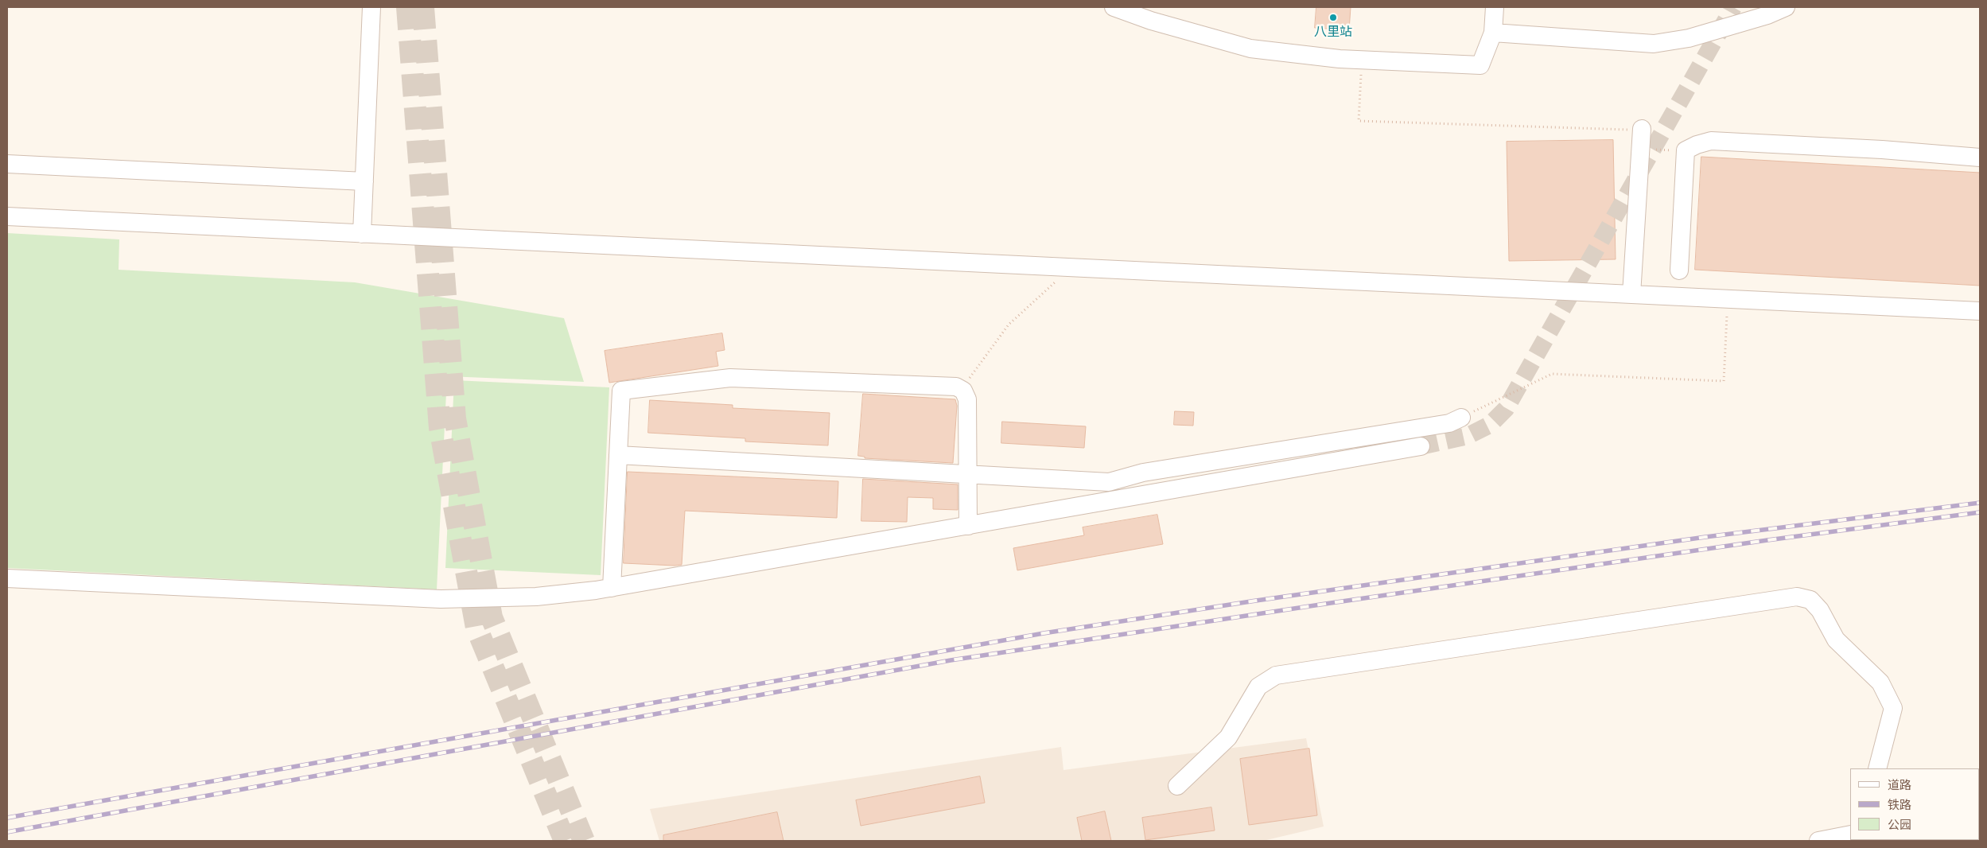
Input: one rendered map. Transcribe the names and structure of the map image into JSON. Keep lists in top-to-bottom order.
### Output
{
  "places": ["八里站"],
  "legend": ["道路", "铁路", "公园"]
}
